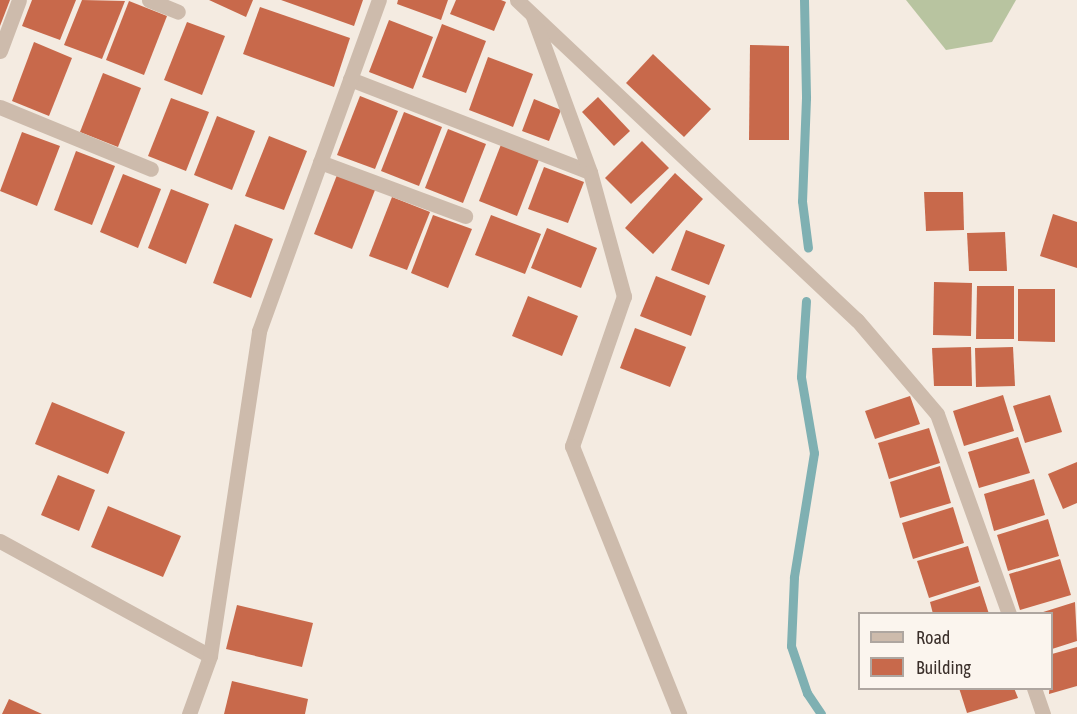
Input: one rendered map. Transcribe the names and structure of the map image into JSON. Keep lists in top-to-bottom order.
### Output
{
  "legend": ["Road", "Building"]
}
